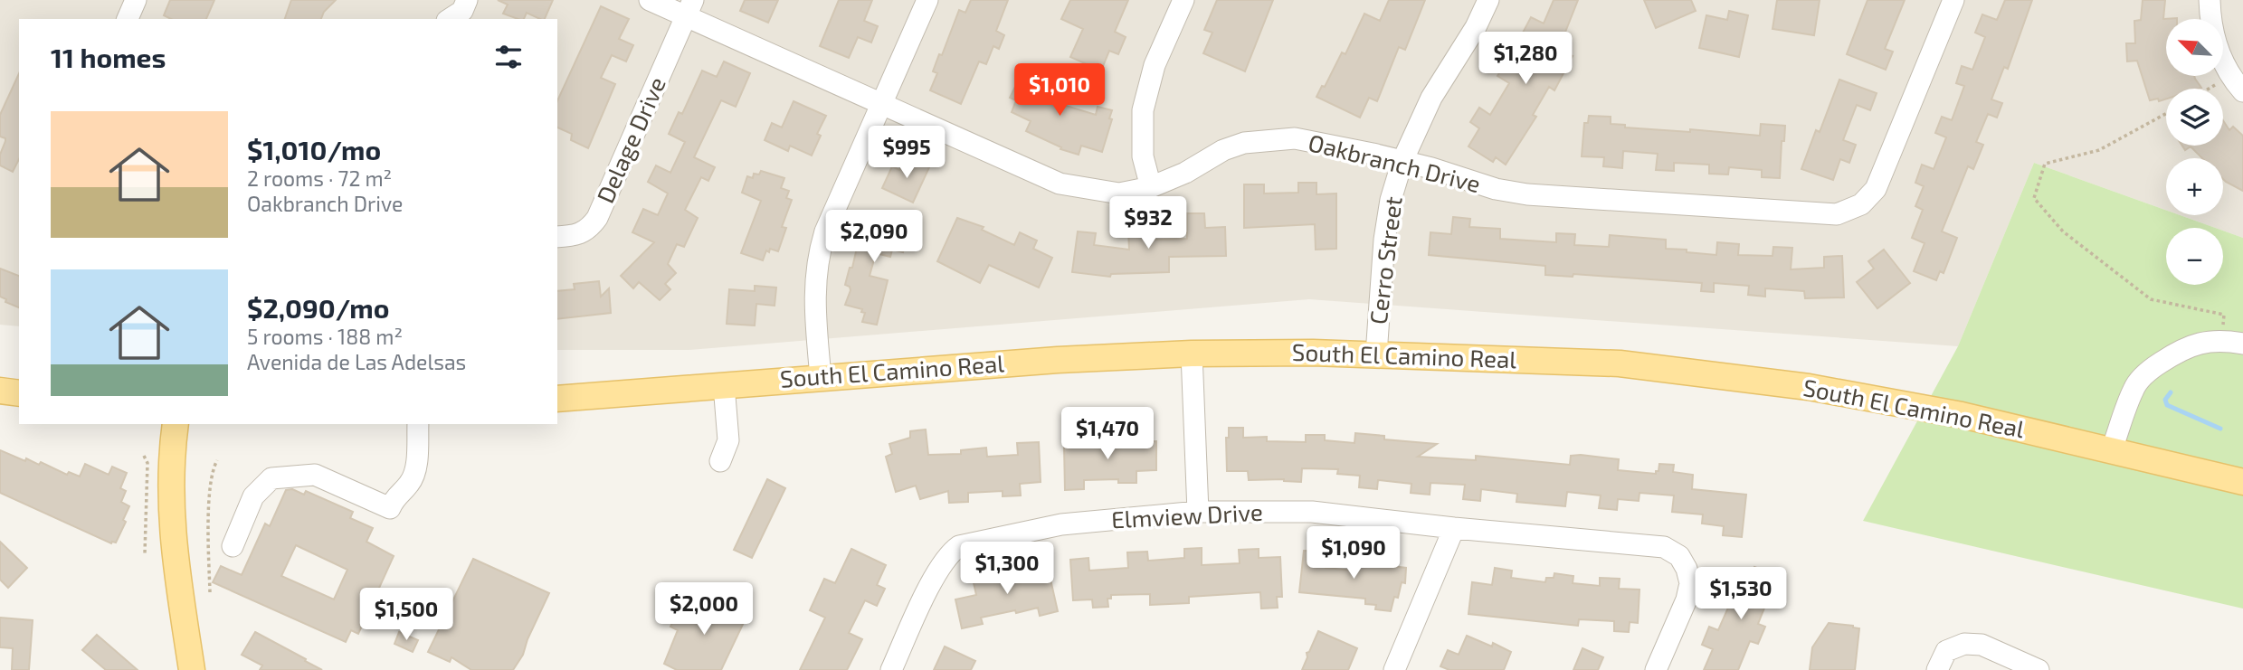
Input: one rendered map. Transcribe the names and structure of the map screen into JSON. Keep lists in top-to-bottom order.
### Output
{
  "streets": {
    "main road": ["South El Camino Real"],
    "street": [
      "Delage Drive",
      "Oakbranch Drive",
      "Cerro Street",
      "Elmview Drive"
    ]
  },
  "crossings": [
    ["Delage Drive", "Oakbranch Drive"],
    ["Oakbranch Drive", "Cerro Street"],
    ["Cerro Street", "South El Camino Real"]
  ],
  "north": "top left",
  "page": {
    "map_buttons": ["+", "−"],
    "heading": "11 homes",
    "price": [
      "$1,280",
      "$1,010",
      "$995",
      "$932",
      "$2,090",
      "$1,470",
      "$1,090",
      "$1,300",
      "$1,530",
      "$2,000",
      "$1,500"
    ],
    "list": [
      {
        "name": "$1,010/mo",
        "note": "2 rooms · 72 m² · Oakbranch Drive"
      },
      {
        "name": "$2,090/mo",
        "note": "5 rooms · 188 m² · Avenida de Las Adelsas"
      }
    ]
  }
}
